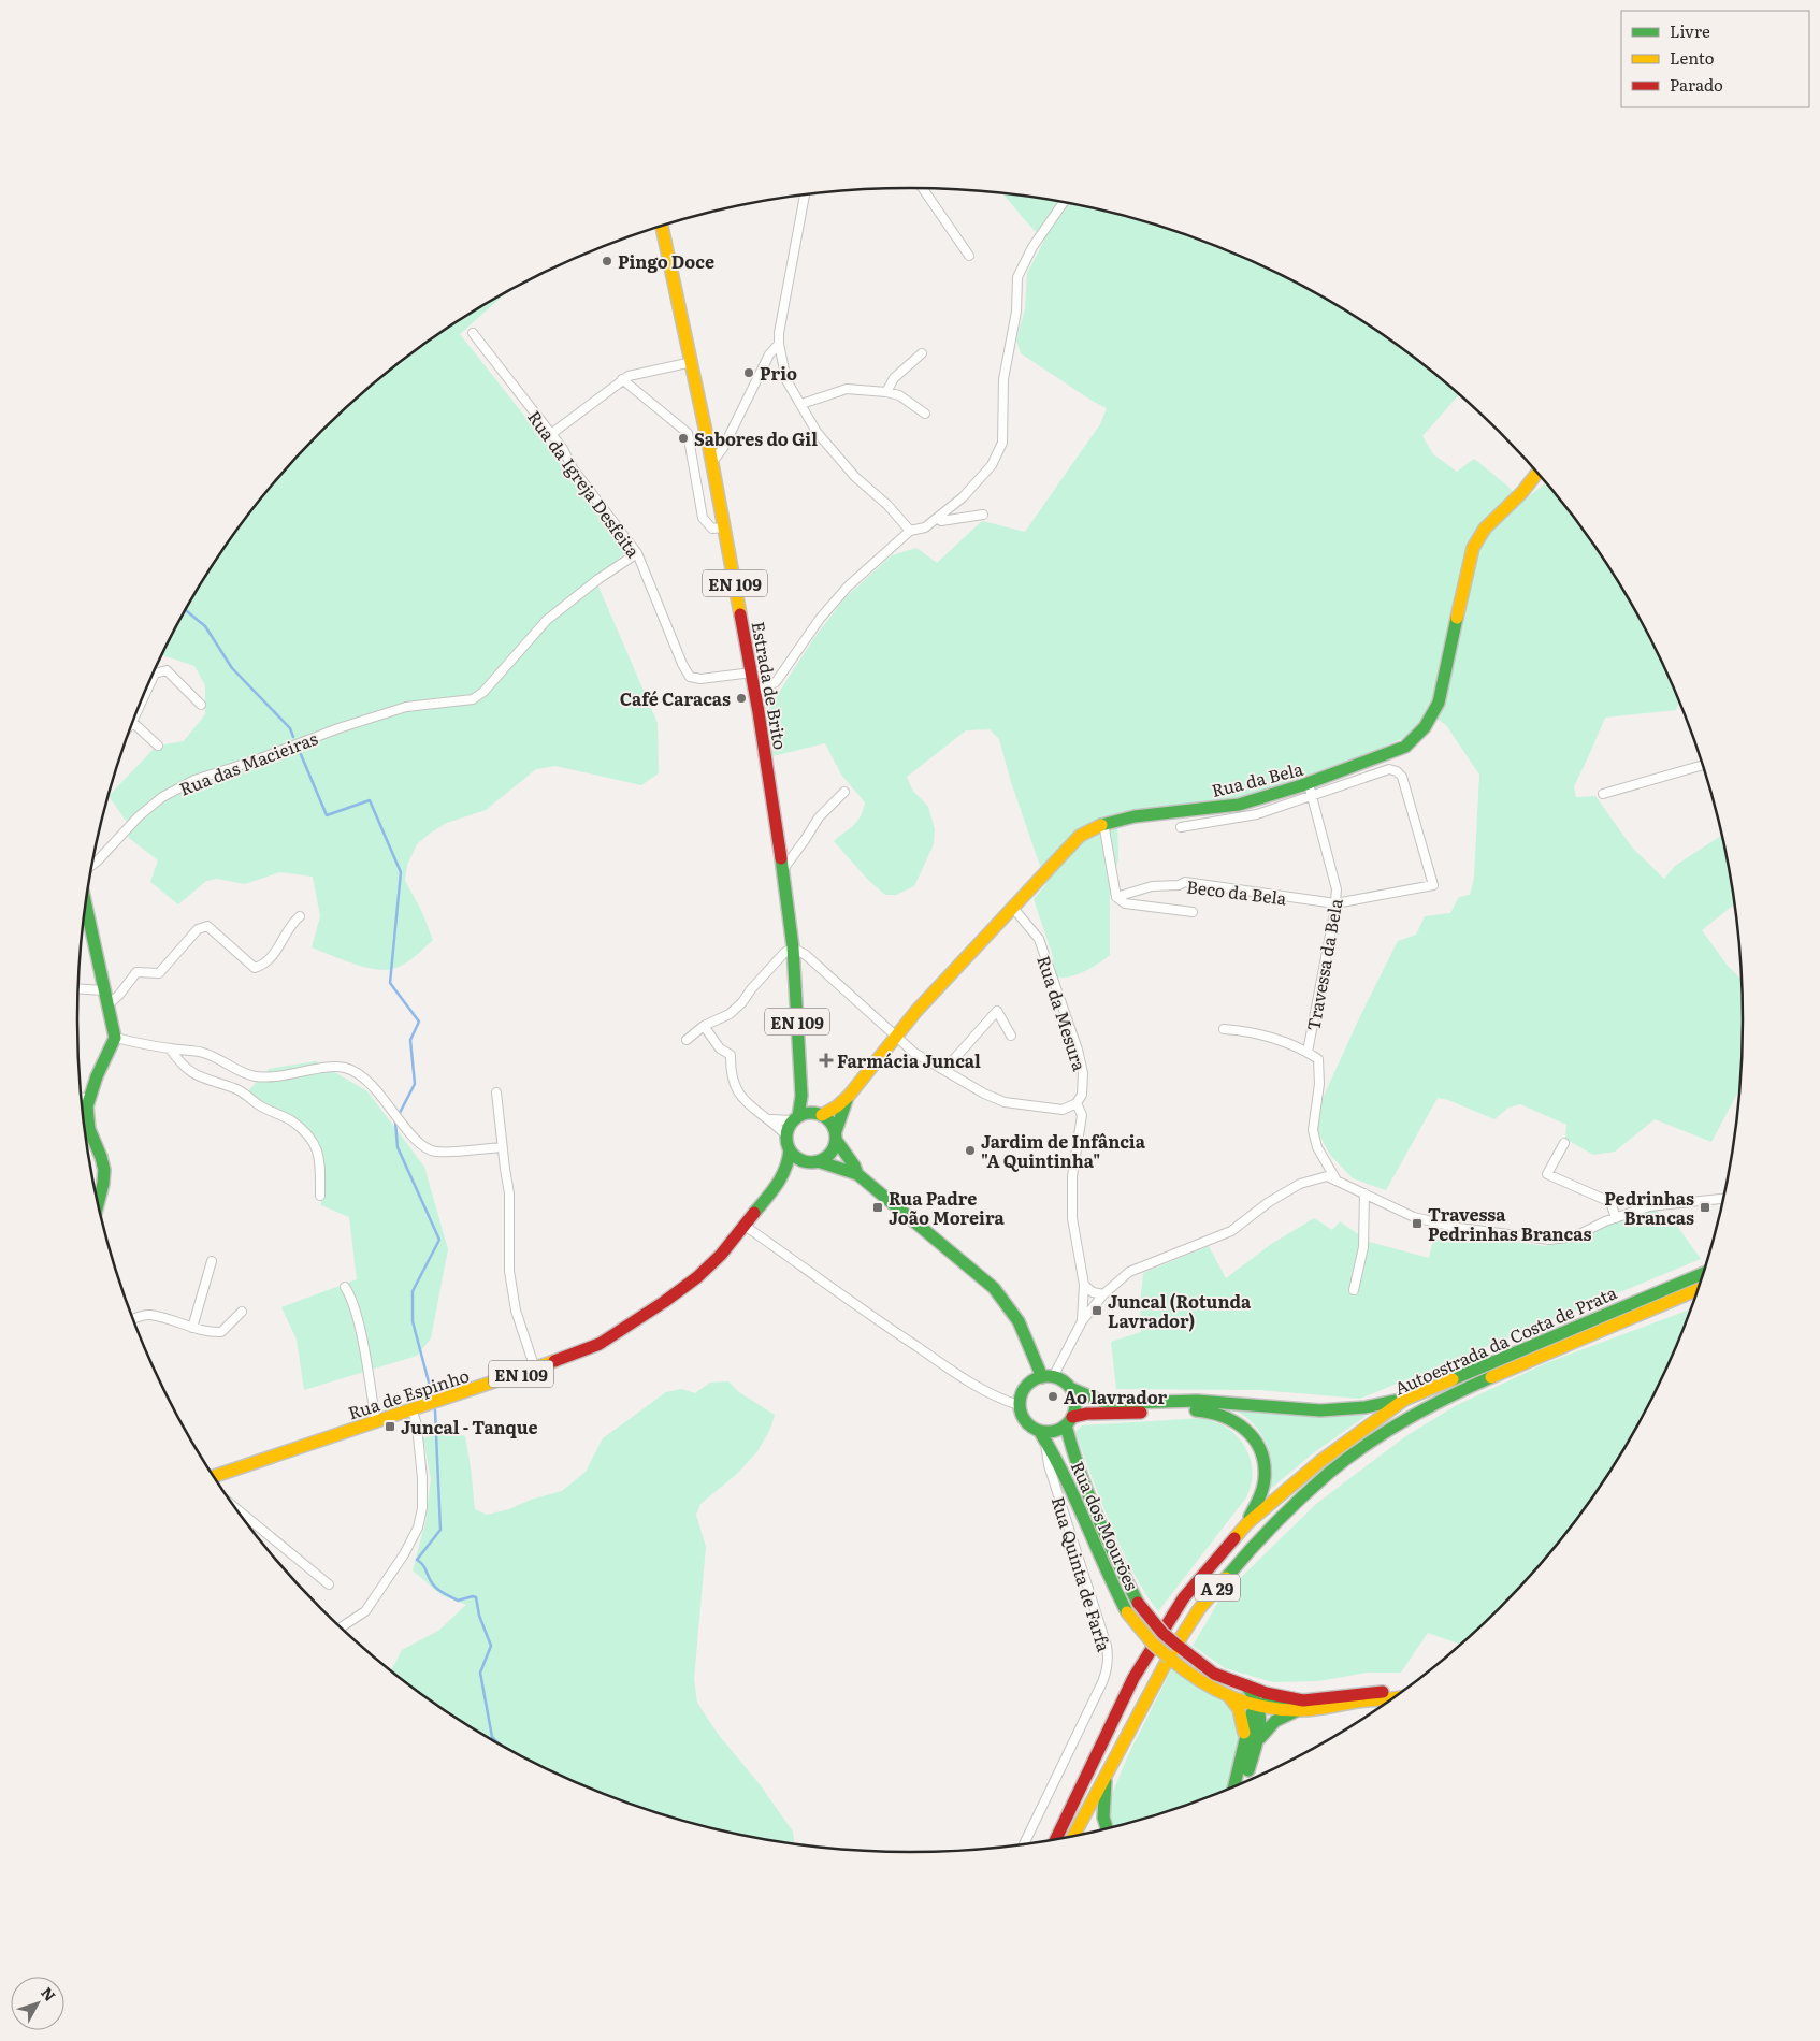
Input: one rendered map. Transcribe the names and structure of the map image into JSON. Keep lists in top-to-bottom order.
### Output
{
  "streets": {
    "main road": [
      "EN 109",
      "Estrada de Brito",
      "Rua da Bela",
      "Autoestrada da Costa de Prata",
      "Rua de Espinho",
      "Rua dos Mourões",
      "A 29"
    ],
    "street": [
      "Rua da Igreja Desfeita",
      "Rua das Macieiras",
      "Beco da Bela",
      "Travessa da Bela",
      "Rua da Mesura",
      "Rua Quinta de Farfa"
    ]
  },
  "crossings": [
    ["Rua da Igreja Desfeita", "Estrada de Brito"],
    ["Rua da Igreja Desfeita", "Rua das Macieiras"],
    ["EN 109", "Estrada de Brito"],
    ["EN 109", "Rua da Bela"],
    ["EN 109", "Rua de Espinho"],
    ["Estrada de Brito", "Rua da Bela"],
    ["Estrada de Brito", "Rua de Espinho"],
    ["Rua da Bela", "Beco da Bela"],
    ["Rua da Bela", "Travessa da Bela"],
    ["Rua da Bela", "Rua da Mesura"],
    ["Rua da Bela", "Rua de Espinho"],
    ["Beco da Bela", "Travessa da Bela"],
    ["Rua dos Mourões", "Rua Quinta de Farfa"]
  ],
  "places": {
    "other": [
      "Pingo Doce",
      "Prio",
      "Sabores do Gil",
      "Café Caracas",
      "Jardim de Infância \"A Quintinha\"",
      "Ao lavrador"
    ],
    "health": ["Farmácia Juncal"],
    "transit": [
      "Rua Padre João Moreira",
      "Pedrinhas Brancas",
      "Travessa Pedrinhas Brancas",
      "Juncal (Rotunda Lavrador)",
      "Juncal - Tanque"
    ]
  },
  "legend": ["Livre", "Lento", "Parado"],
  "north": "top right"
}
